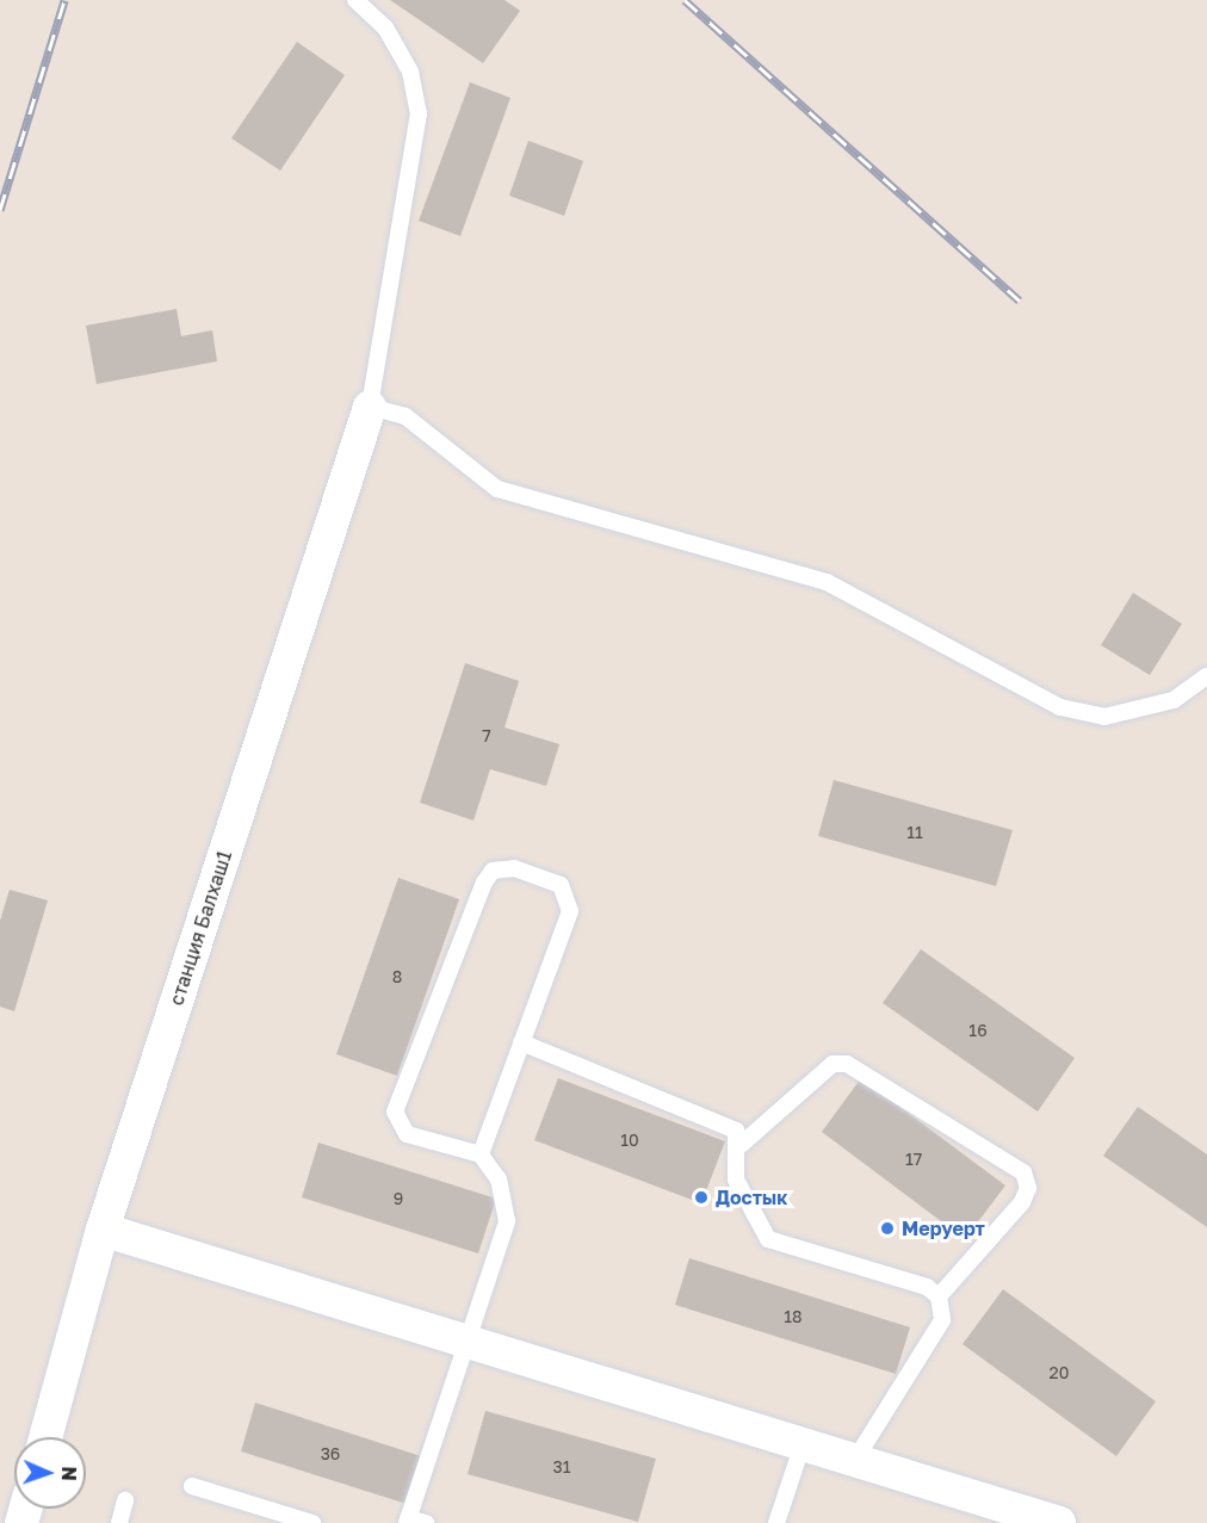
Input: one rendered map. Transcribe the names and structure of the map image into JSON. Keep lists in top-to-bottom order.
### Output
{
  "streets": {
    "street": ["станция Балхаш1"]
  },
  "places": ["Достык", "Меруерт"],
  "house_numbers": [
    "7",
    "11",
    "8",
    "16",
    "10",
    "17",
    "9",
    "18",
    "20",
    "36",
    "31"
  ],
  "north": "right"
}
